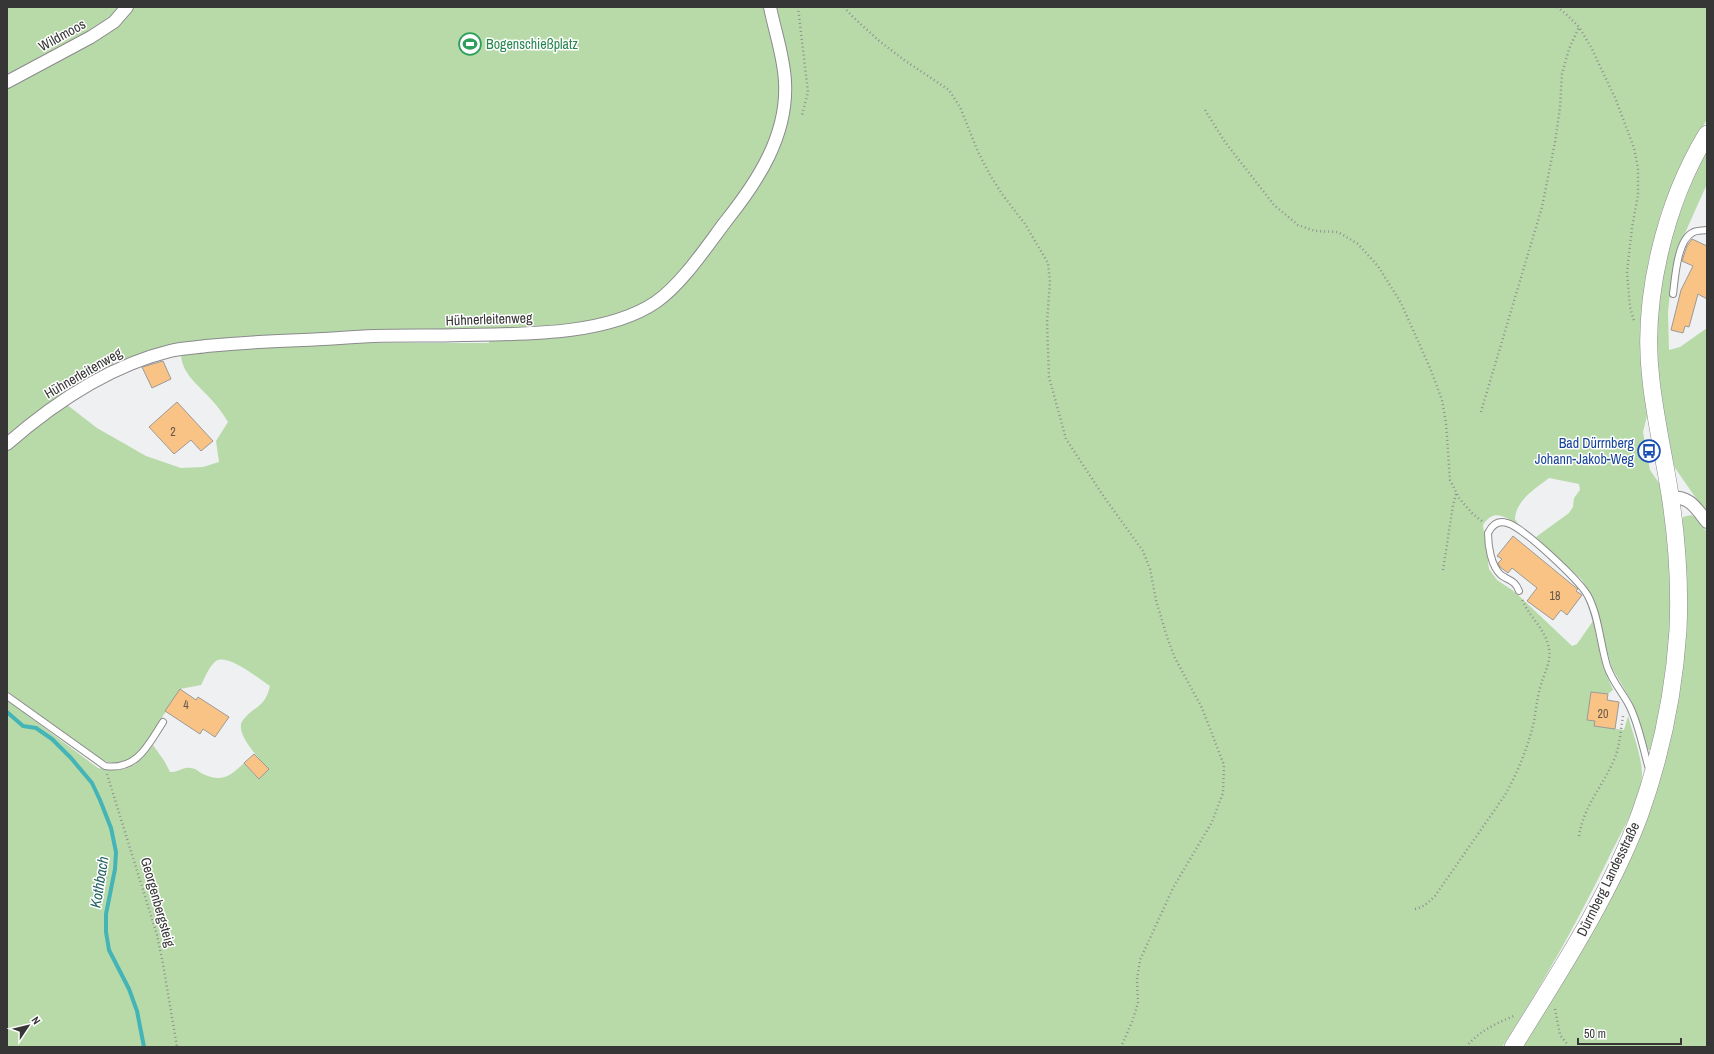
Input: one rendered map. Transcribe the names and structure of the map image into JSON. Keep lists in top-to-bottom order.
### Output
{
  "streets": {
    "main road": ["Dürrnberg Landesstraße"],
    "street": ["Wildmoos", "Hühnerleitenweg"],
    "path": ["Georgenbergsteig"]
  },
  "water": ["Kothbach"],
  "places": {
    "sports": ["Bogenschießplatz"],
    "bus stop": ["Bad Dürrnberg Johann-Jakob-Weg"]
  },
  "house_numbers": [
    "2",
    "18",
    "4",
    "20"
  ],
  "scale_bar": "50 m",
  "north": "top right"
}
